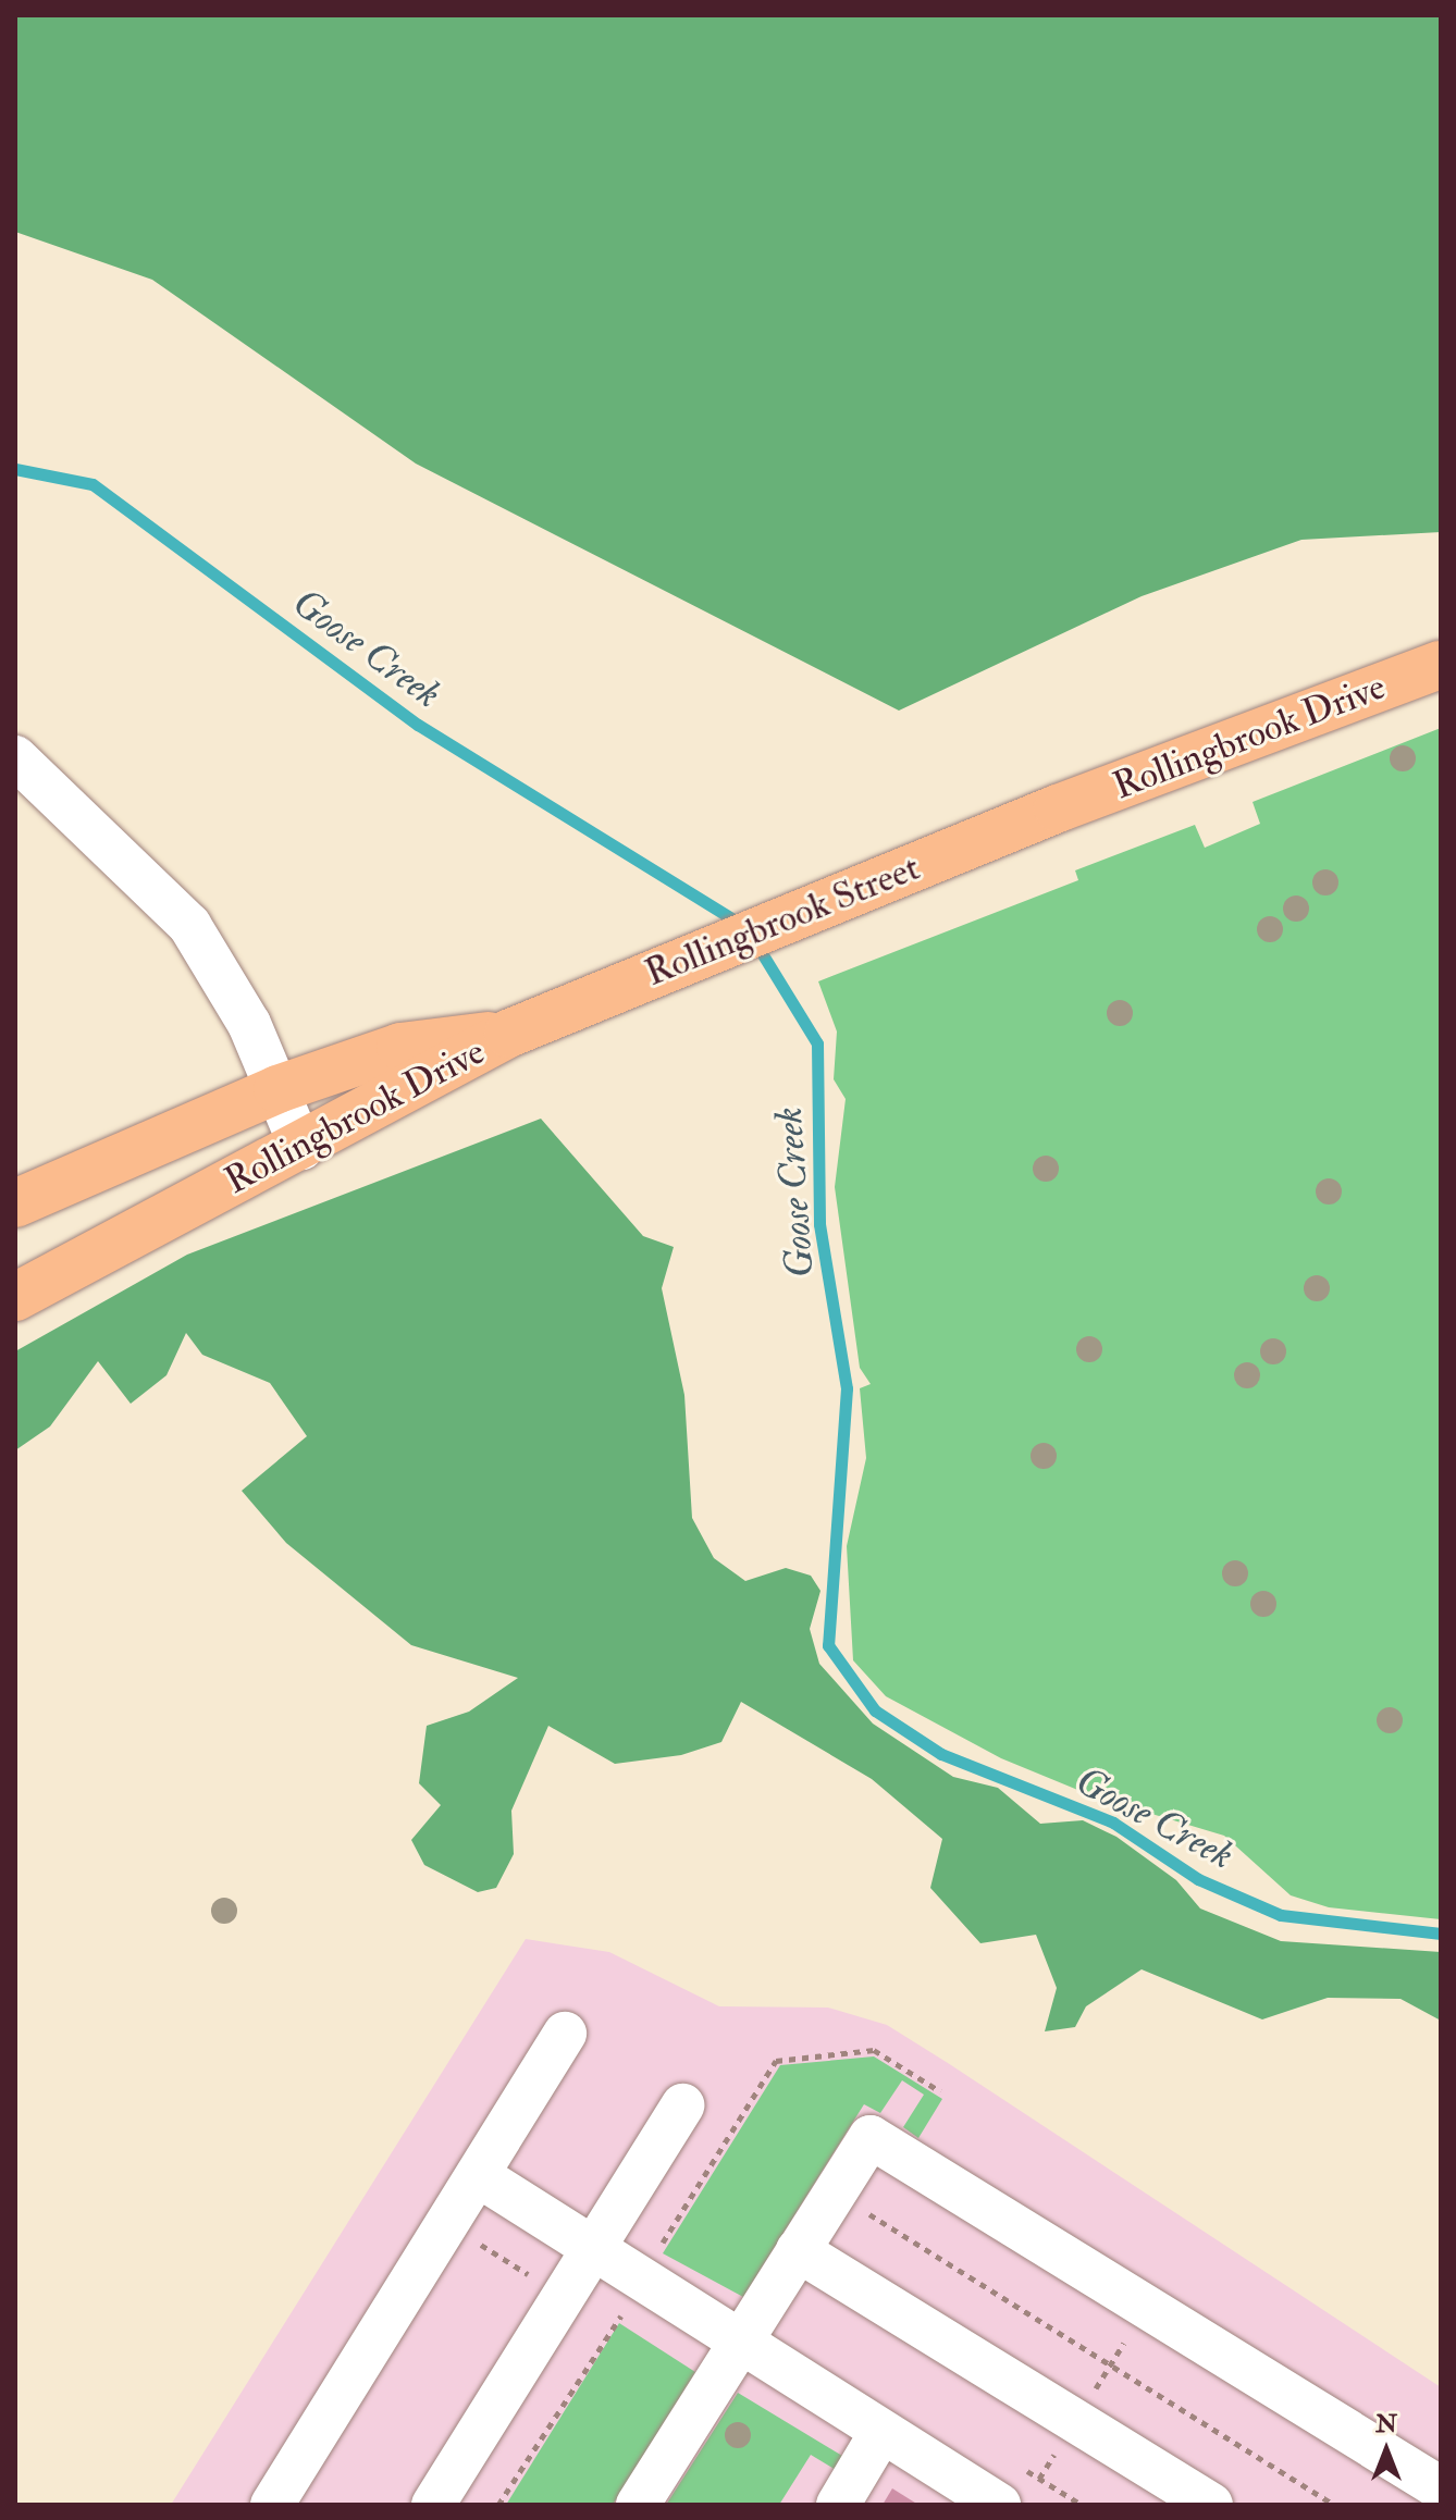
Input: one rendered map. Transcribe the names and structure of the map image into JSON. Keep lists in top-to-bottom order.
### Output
{
  "streets": {
    "main road": ["Rollingbrook Drive", "Rollingbrook Street"]
  },
  "crossings": [
    ["Rollingbrook Drive", "Rollingbrook Street"]
  ],
  "water": ["Goose Creek"],
  "north": "top"
}
